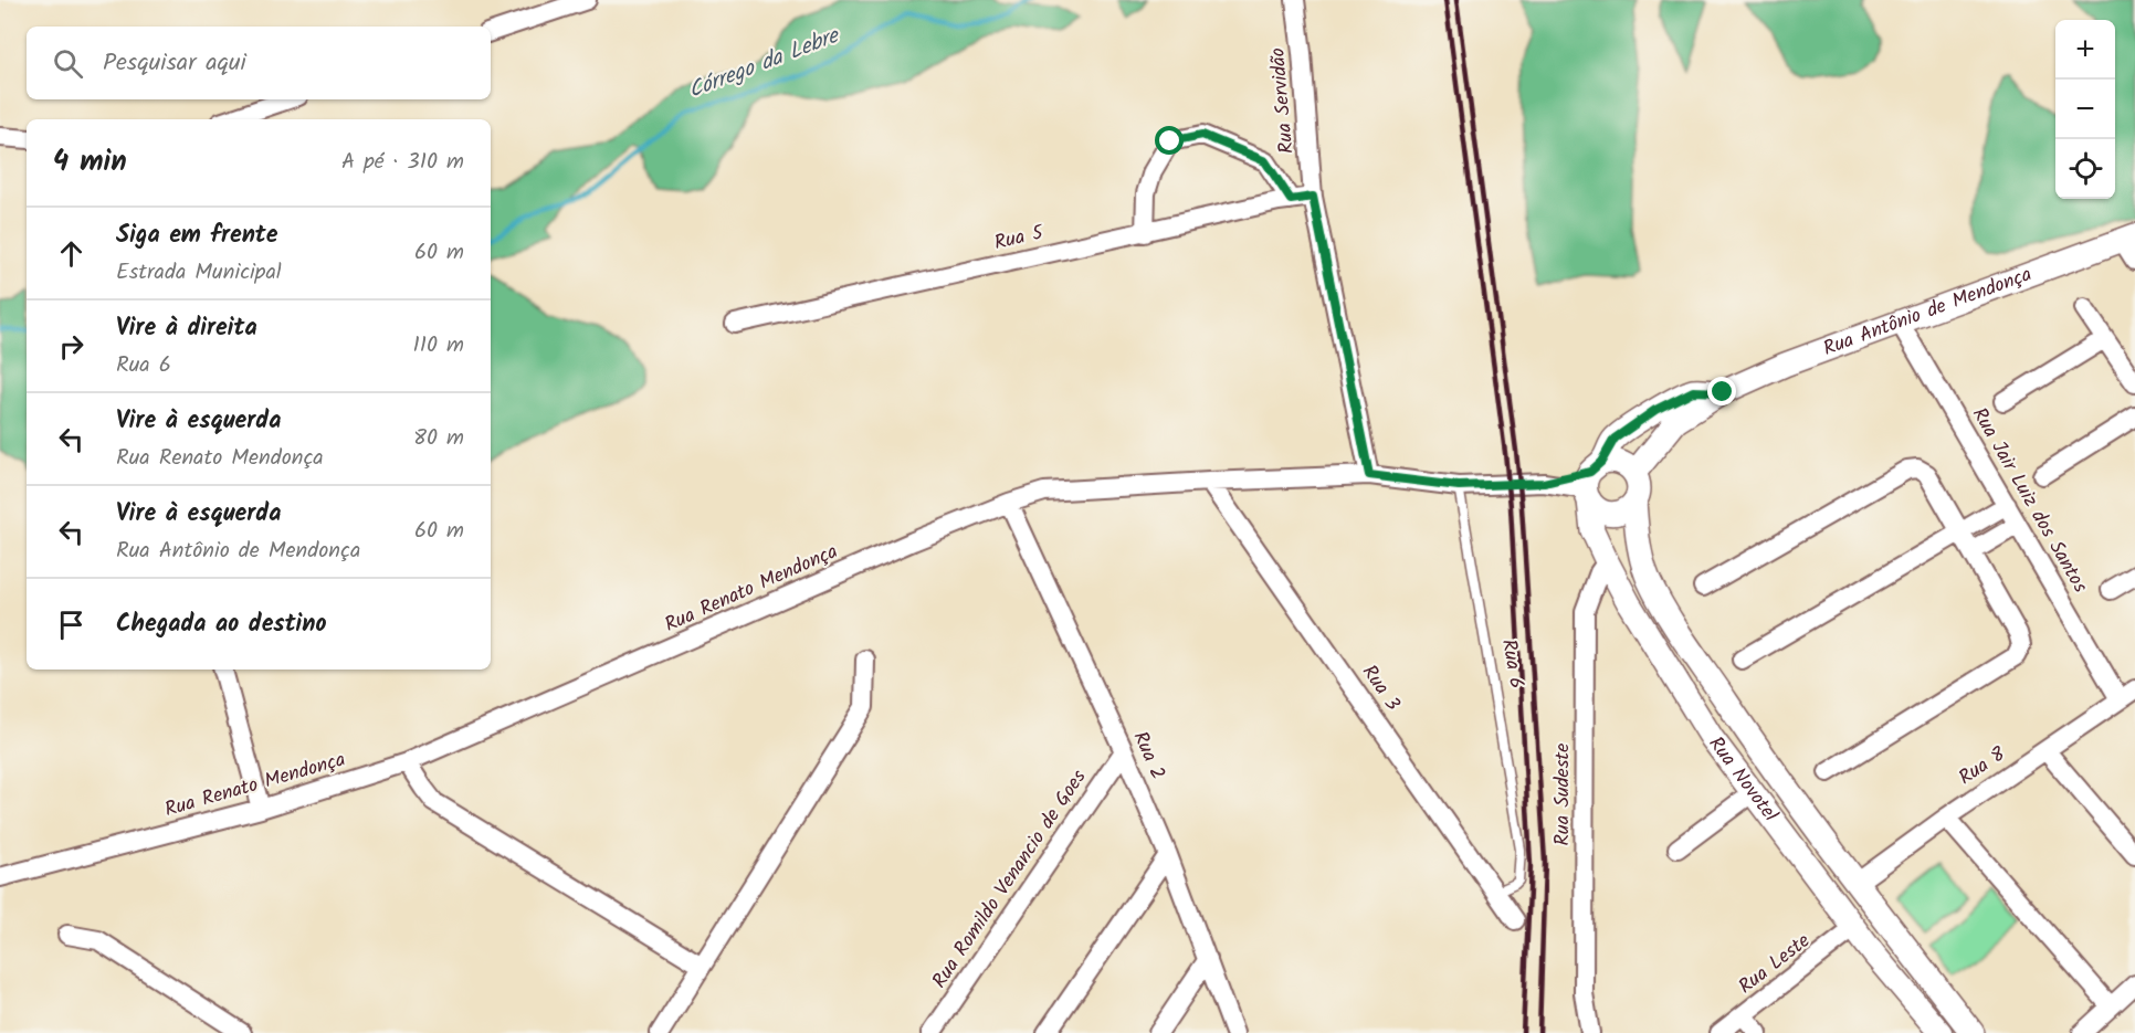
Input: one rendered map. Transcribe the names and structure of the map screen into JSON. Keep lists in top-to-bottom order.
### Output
{
  "streets": {
    "street": [
      "Rua Servidão",
      "Rua 5",
      "Rua Antônio de Mendonça",
      "Rua Jair Luiz dos Santos",
      "Rua Renato Mendonça",
      "Rua 3",
      "Rua 2",
      "Rua 8",
      "Rua Novotel",
      "Rua Sudeste",
      "Rua Romildo Venancio de Goes",
      "Rua Leste"
    ],
    "lane": ["Rua 6"]
  },
  "crossings": [
    ["Rua Servidão", "Rua 5"],
    ["Rua Antônio de Mendonça", "Rua Jair Luiz dos Santos"],
    ["Rua Antônio de Mendonça", "Rua Renato Mendonça"],
    ["Rua Antônio de Mendonça", "Rua Novotel"],
    ["Rua Jair Luiz dos Santos", "Rua 8"],
    ["Rua Renato Mendonça", "Rua 6"],
    ["Rua Renato Mendonça", "Rua 3"],
    ["Rua Renato Mendonça", "Rua 2"],
    ["Rua Renato Mendonça", "Rua Novotel"],
    ["Rua 6", "Rua 3"],
    ["Rua 2", "Rua Romildo Venancio de Goes"],
    ["Rua 8", "Rua Novotel"],
    ["Rua Novotel", "Rua Sudeste"],
    ["Rua Novotel", "Rua Leste"]
  ],
  "water": ["Córrego da Lebre"],
  "page": {
    "map_buttons": ["+", "−"],
    "search": "Pesquisar aqui",
    "heading": ["4 min", "A pé · 310 m"],
    "list": [
      ["Siga em frente", "Estrada Municipal", "60 m"],
      ["Vire à direita", "Rua 6", "110 m"],
      ["Vire à esquerda", "Rua Renato Mendonça", "80 m"],
      ["Vire à esquerda", "Rua Antônio de Mendonça", "60 m"],
      "Chegada ao destino"
    ]
  }
}
